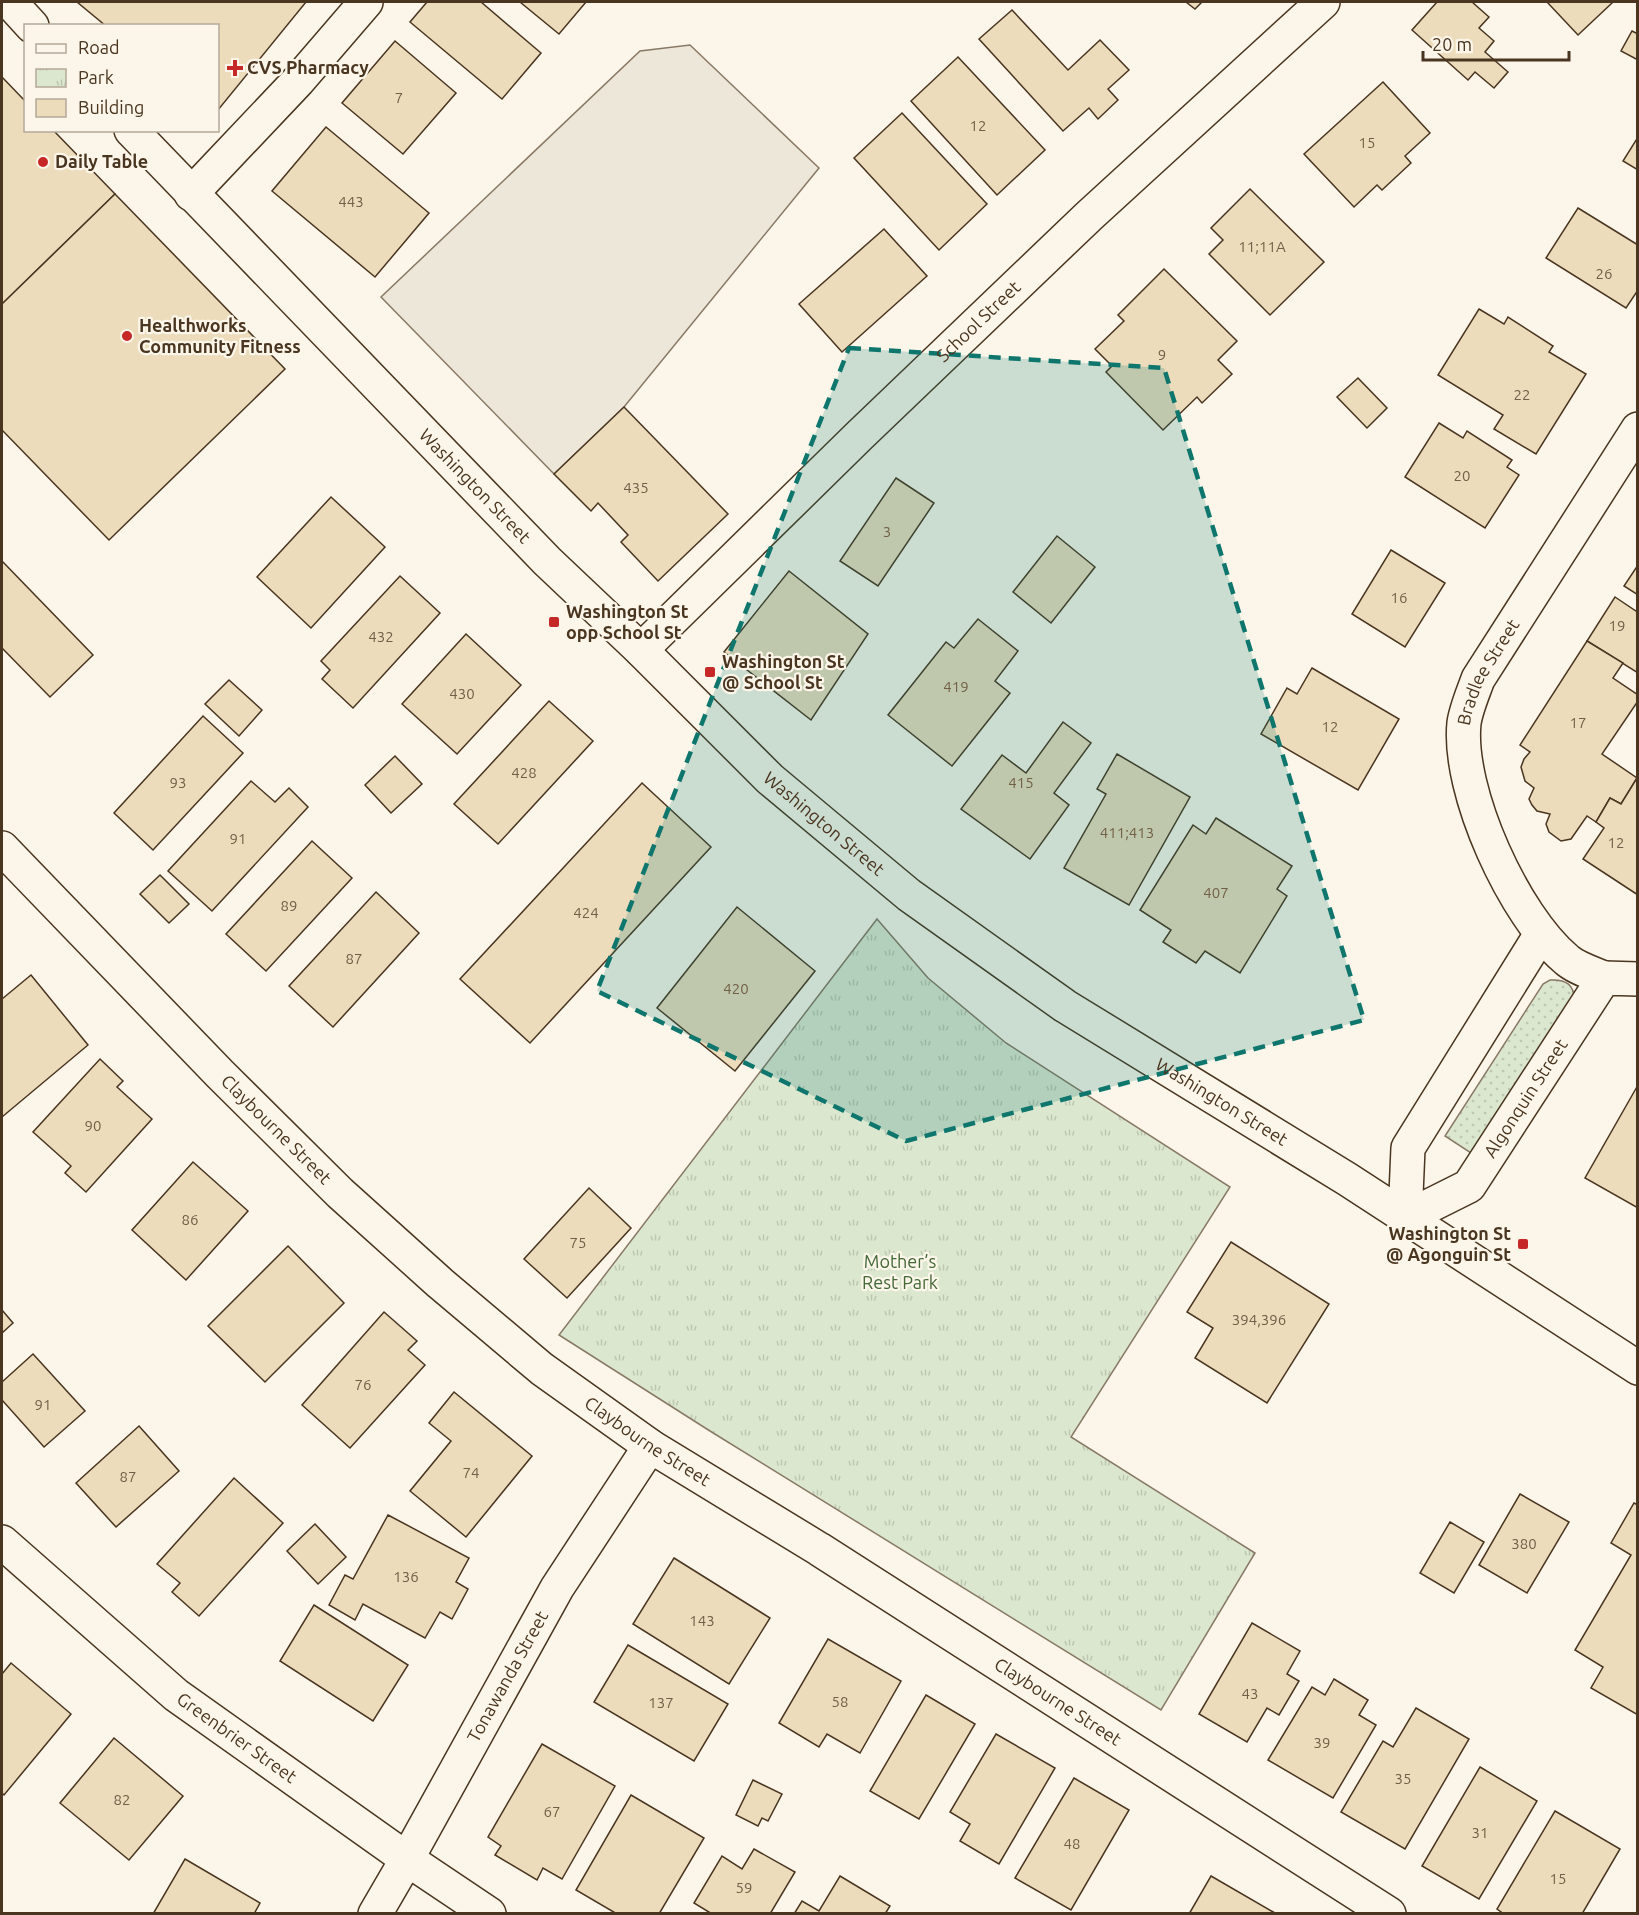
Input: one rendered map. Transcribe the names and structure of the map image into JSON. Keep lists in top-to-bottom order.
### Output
{
  "streets": {
    "street": [
      "School Street",
      "Washington Street",
      "Bradlee Street",
      "Algonquin Street",
      "Claybourne Street",
      "Tonawanda Street",
      "Greenbrier Street"
    ]
  },
  "crossings": [
    ["School Street", "Washington Street"],
    ["Washington Street", "Algonquin Street"],
    ["Bradlee Street", "Algonquin Street"],
    ["Claybourne Street", "Tonawanda Street"],
    ["Tonawanda Street", "Greenbrier Street"]
  ],
  "parks": ["Mother’s Rest Park"],
  "places": {
    "health": ["CVS Pharmacy"],
    "other": ["Daily Table", "Healthworks Community Fitness"],
    "transit": ["Washington St opp School St", "Washington St @ School St", "Washington St @ Agonguin St"]
  },
  "house_numbers": [
    "7",
    "12",
    "15",
    "443",
    "11;11A",
    "26",
    "9",
    "22",
    "20",
    "435",
    "3",
    "16",
    "19",
    "432",
    "419",
    "430",
    "17",
    "12",
    "428",
    "93",
    "415",
    "411;413",
    "91",
    "12",
    "407",
    "89",
    "424",
    "87",
    "420",
    "90",
    "86",
    "75",
    "394,396",
    "76",
    "91",
    "74",
    "87",
    "380",
    "136",
    "143",
    "43",
    "58",
    "137",
    "39",
    "35",
    "82",
    "67",
    "31",
    "48",
    "15",
    "59"
  ],
  "legend": ["Road", "Park", "Building"],
  "scale_bar": "20 m"
}
